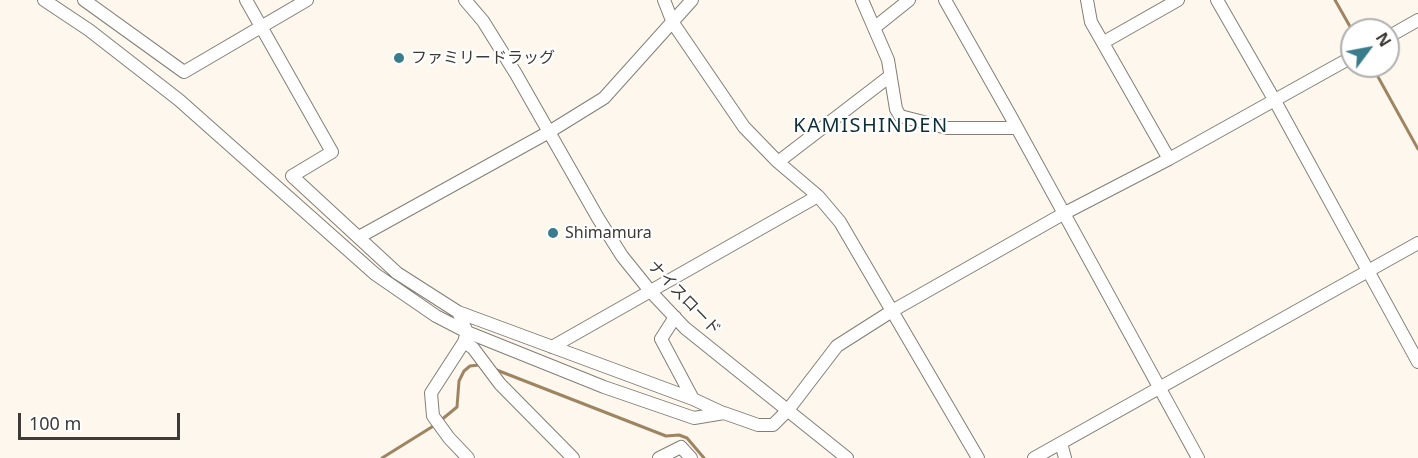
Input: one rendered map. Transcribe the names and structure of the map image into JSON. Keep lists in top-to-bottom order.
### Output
{
  "streets": {
    "street": ["ナイスロード"]
  },
  "districts": ["KAMISHINDEN"],
  "places": ["ファミリードラッグ", "Shimamura"],
  "scale_bar": "100 m",
  "north": "top right"
}
